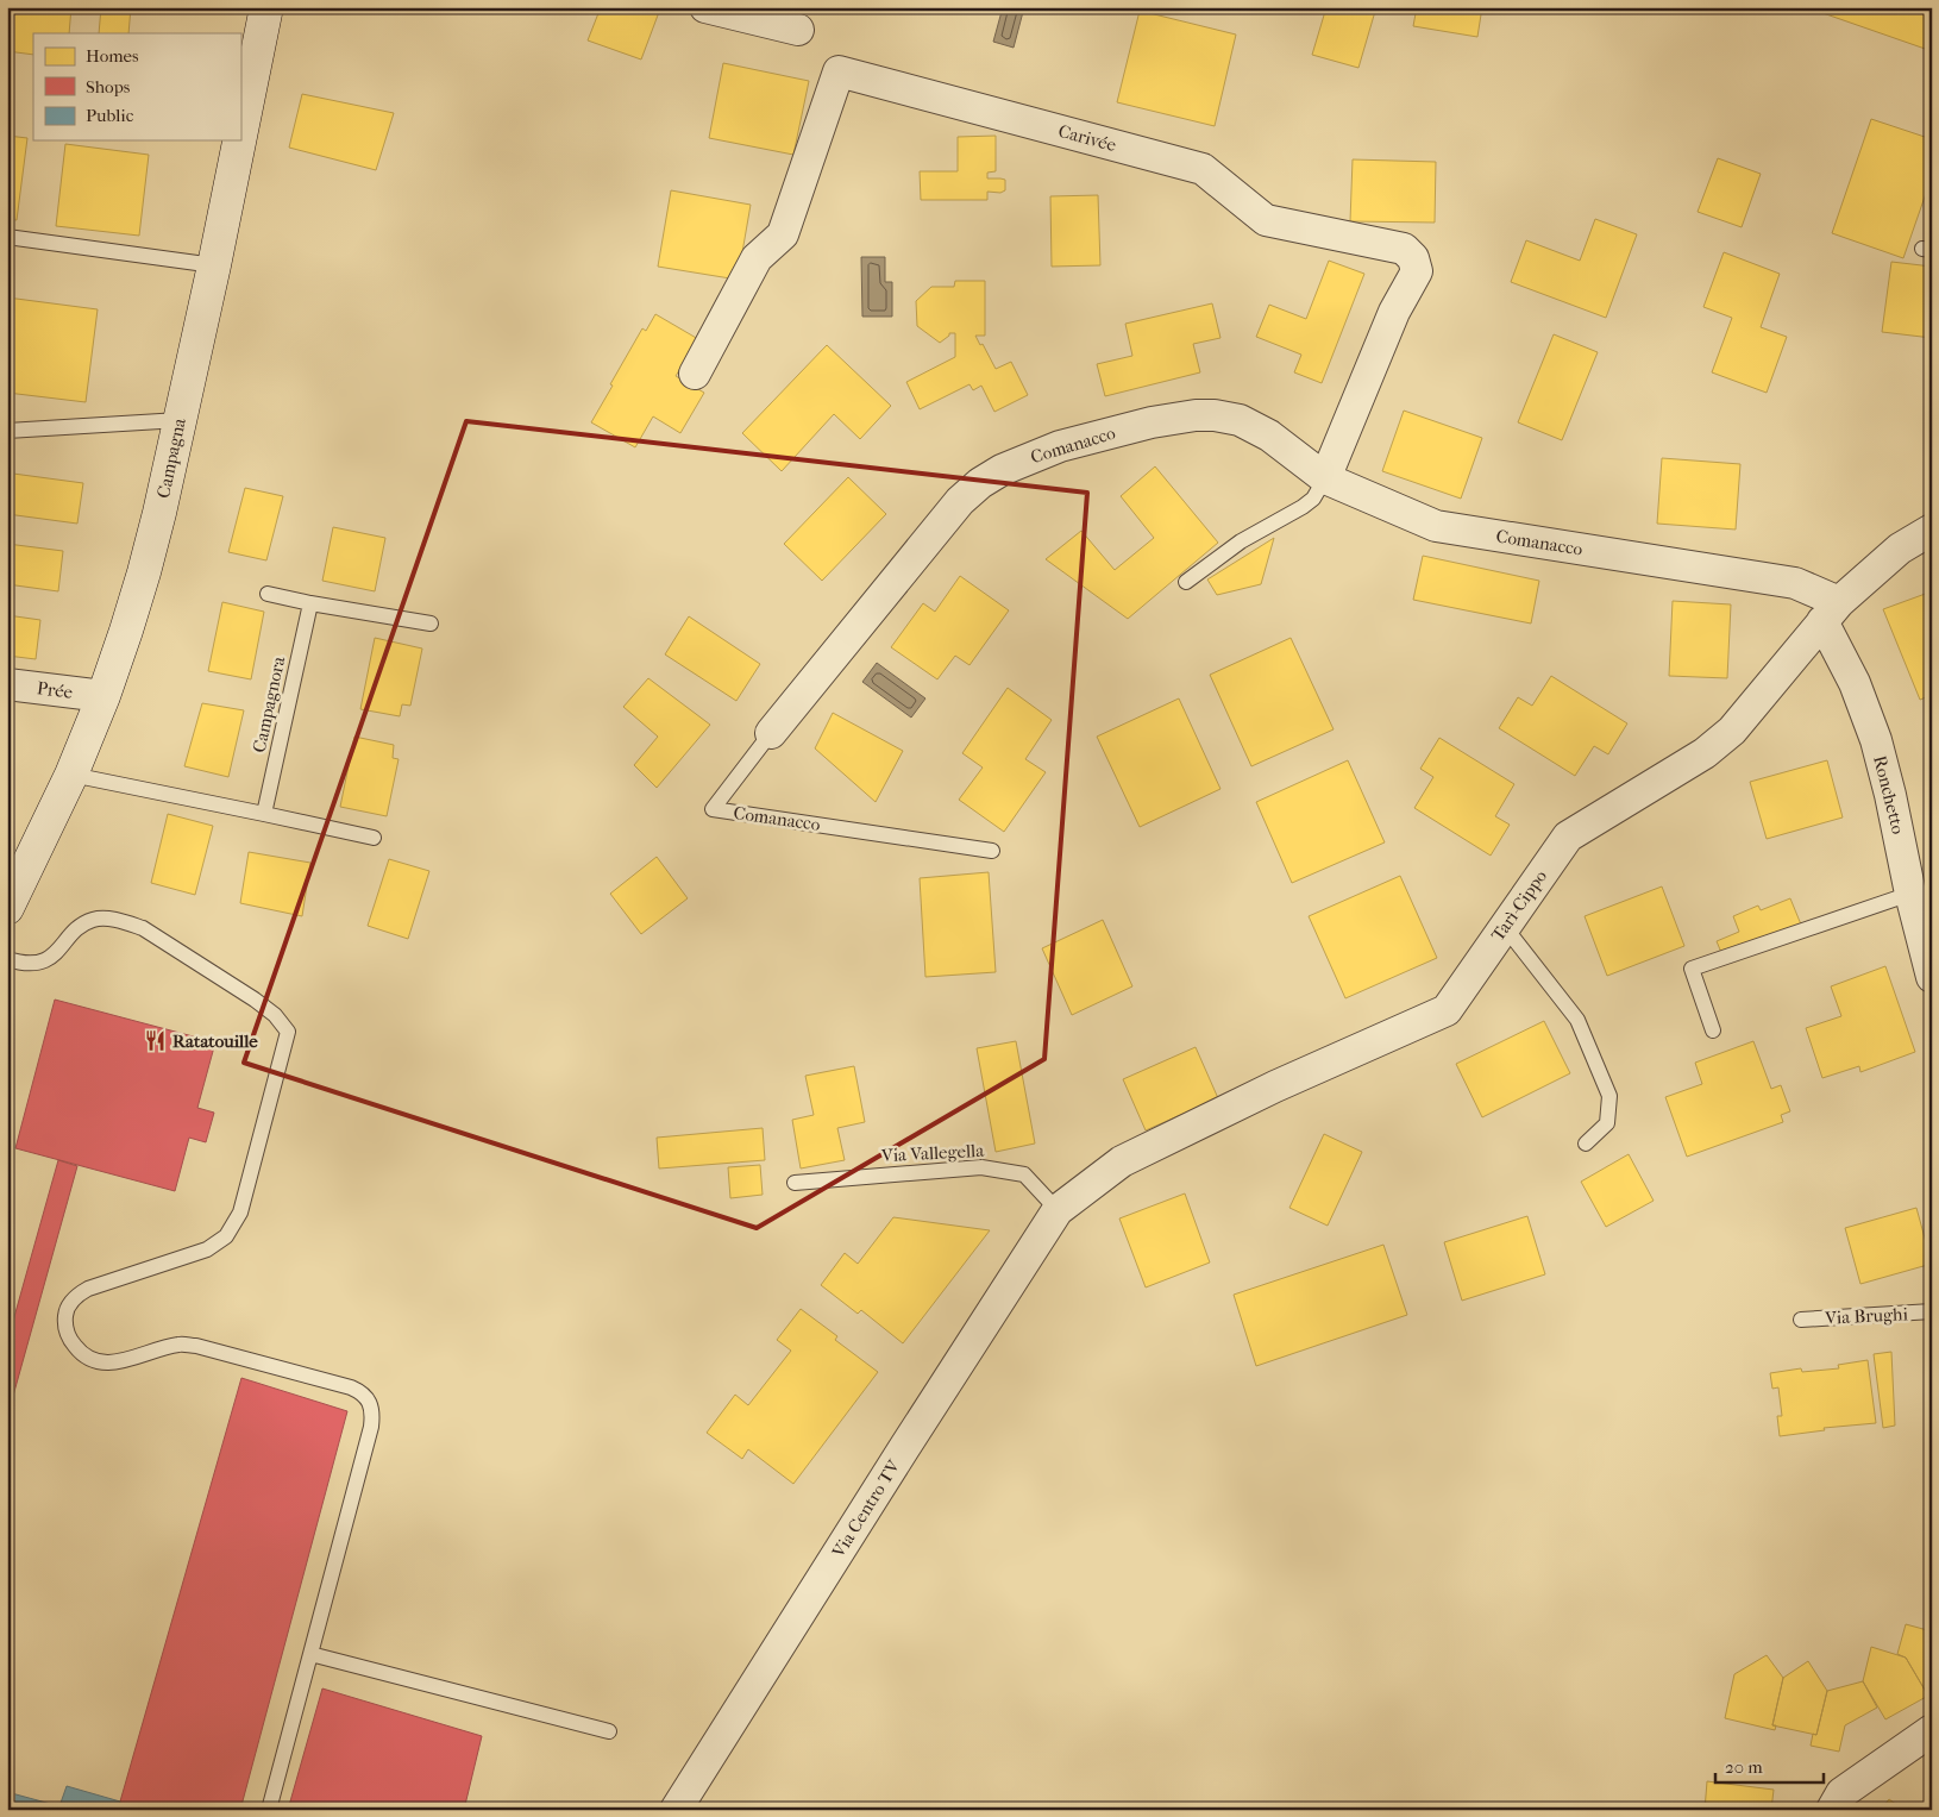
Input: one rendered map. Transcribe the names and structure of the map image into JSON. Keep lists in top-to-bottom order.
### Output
{
  "streets": {
    "street": [
      "Carivée",
      "Comanacco",
      "Campagna",
      "Prée",
      "Ronchetto",
      "Tarì-Cippo",
      "Via Centro TV"
    ],
    "lane": ["Campagnora", "Via Vallegella", "Via Brughi"]
  },
  "crossings": [
    ["Carivée", "Comanacco"],
    ["Comanacco", "Ronchetto"],
    ["Comanacco", "Tarì-Cippo"],
    ["Campagna", "Prée"],
    ["Ronchetto", "Tarì-Cippo"],
    ["Tarì-Cippo", "Via Vallegella"],
    ["Tarì-Cippo", "Via Centro TV"],
    ["Via Vallegella", "Via Centro TV"]
  ],
  "places": {
    "restaurant": ["Ratatouille"]
  },
  "legend": ["Homes", "Shops", "Public"],
  "scale_bar": "20 m"
}
